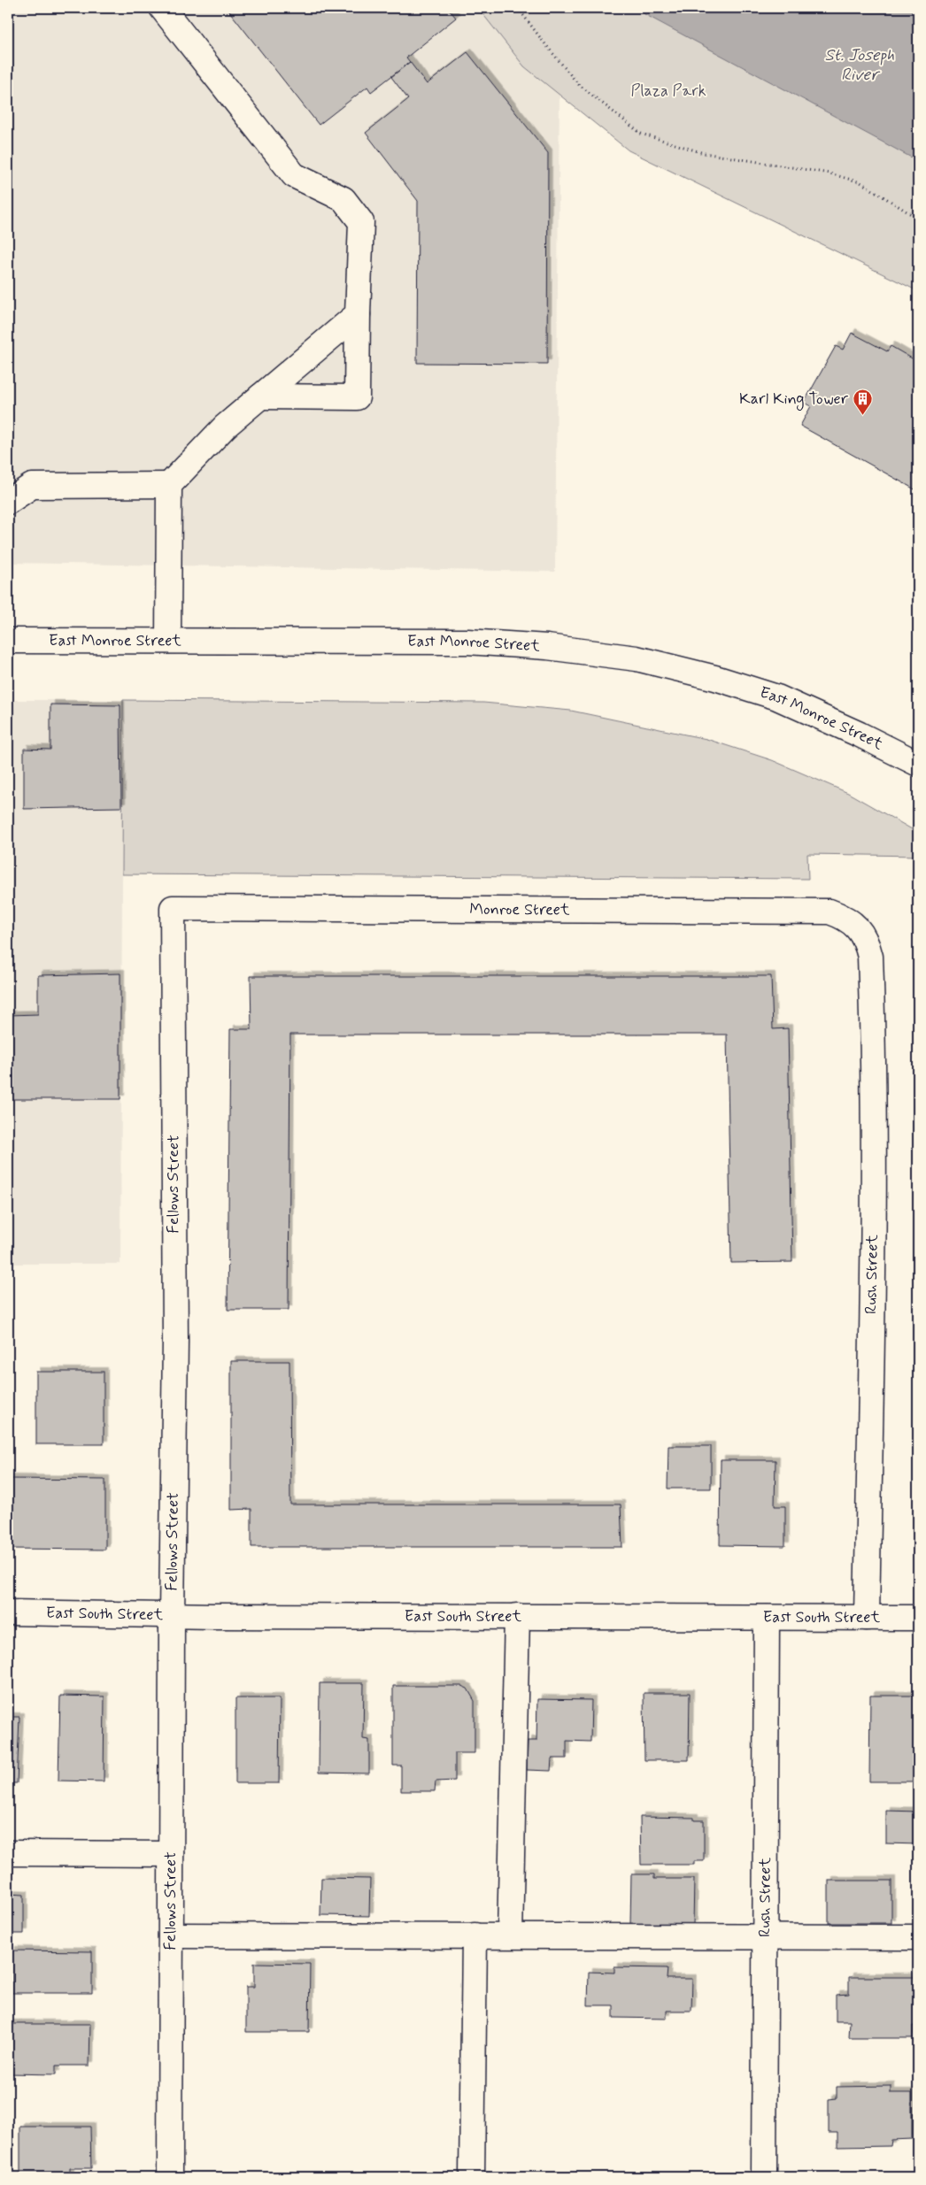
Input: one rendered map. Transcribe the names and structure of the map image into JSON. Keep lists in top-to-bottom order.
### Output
{
  "streets": {
    "street": [
      "East Monroe Street",
      "Monroe Street",
      "Fellows Street",
      "Rush Street",
      "East South Street"
    ]
  },
  "crossings": [
    ["Monroe Street", "Fellows Street"],
    ["Monroe Street", "Rush Street"],
    ["Fellows Street", "East South Street"],
    ["Rush Street", "East South Street"]
  ],
  "water": ["St. Joseph River"],
  "parks": ["Plaza Park"],
  "places": {
    "building": ["Karl King Tower"]
  }
}
